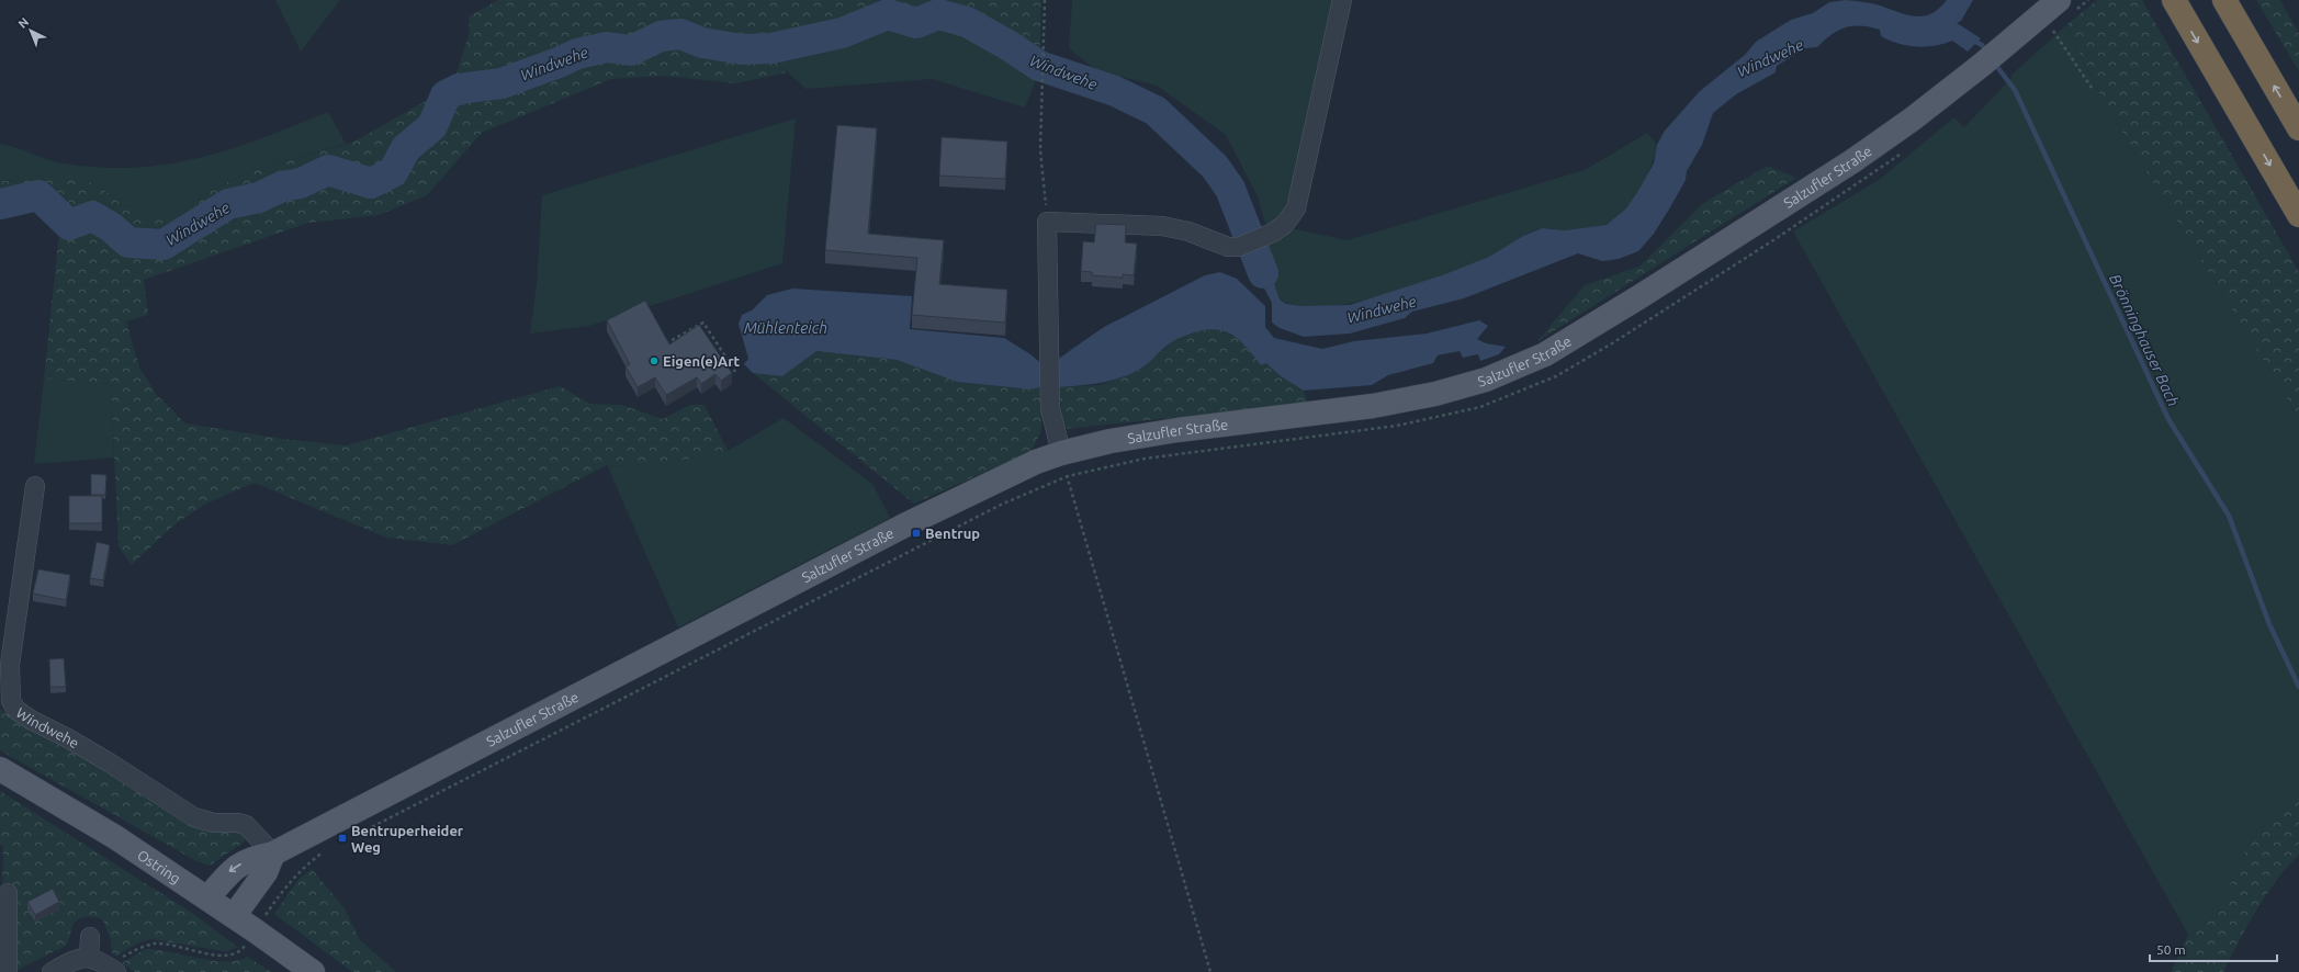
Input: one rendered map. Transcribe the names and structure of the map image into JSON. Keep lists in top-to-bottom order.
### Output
{
  "streets": {
    "main road": ["Salzufler Straße", "Ostring"],
    "street": ["Windwehe"]
  },
  "crossings": [
    ["Salzufler Straße", "Windwehe"],
    ["Salzufler Straße", "Ostring"]
  ],
  "water": ["Windwehe", "Mühlenteich", "Brönninghauser Bach"],
  "places": {
    "other": ["Eigen(e)Art"],
    "transit": ["Bentrup", "Bentruperheider Weg"]
  },
  "scale_bar": "50 m",
  "north": "top left"
}
